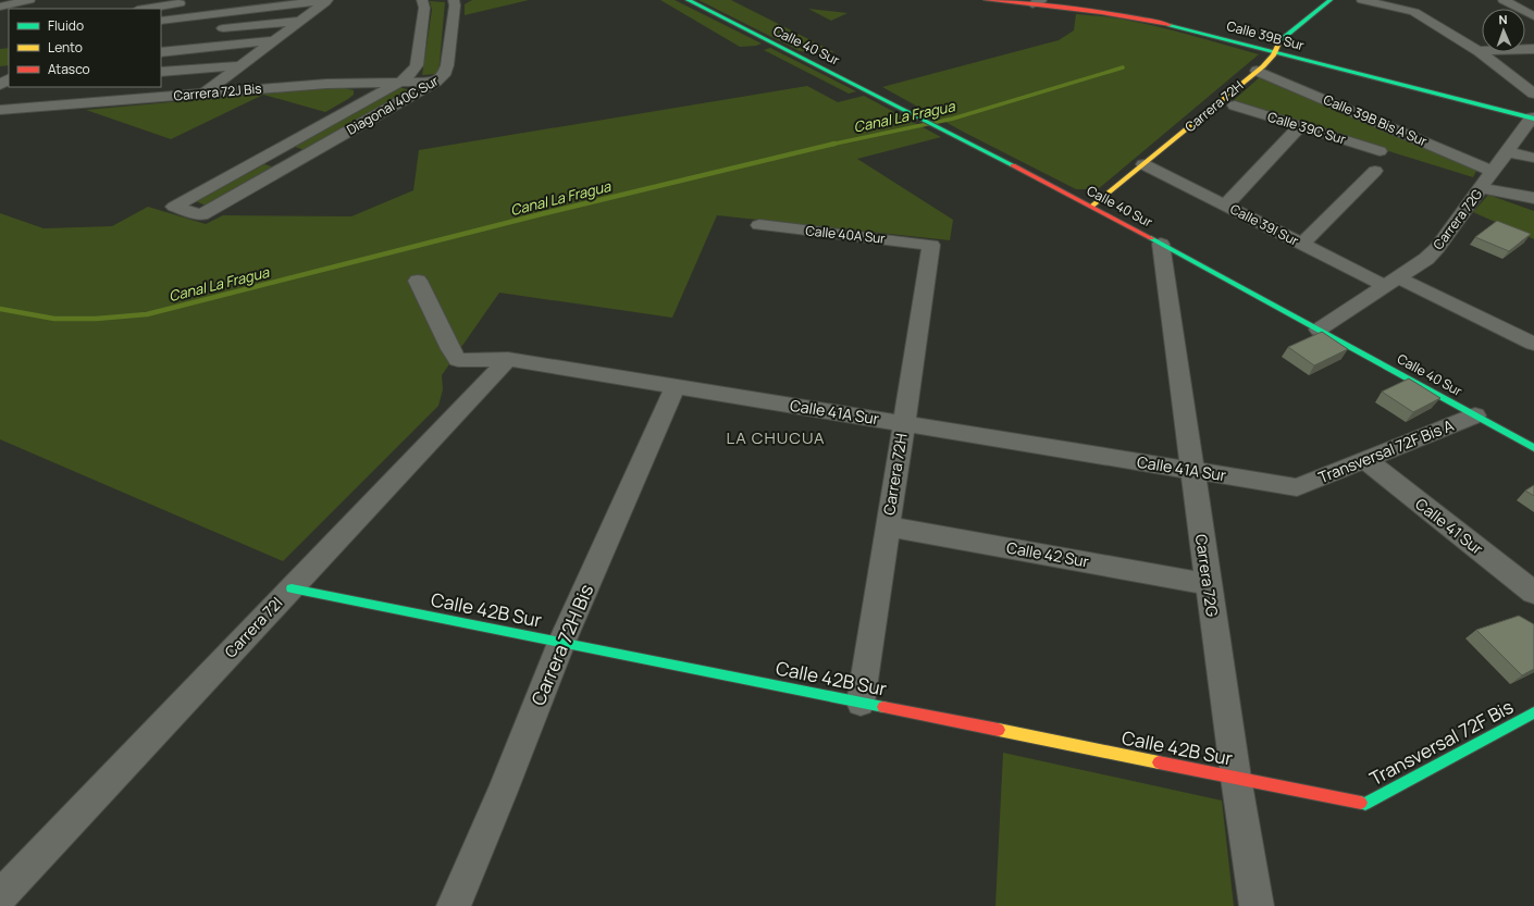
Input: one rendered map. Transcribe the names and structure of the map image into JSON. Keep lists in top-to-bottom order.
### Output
{
  "streets": {
    "street": [
      "Calle 39B Sur",
      "Calle 40 Sur",
      "Carrera 72J Bis",
      "Diagonal 40C Sur",
      "Carrera 72H",
      "Calle 39B Bis A Sur",
      "Calle 39C Sur",
      "Carrera 72G",
      "Calle 39I Sur",
      "Calle 40A Sur",
      "Calle 41A Sur",
      "Transversal 72F Bis A",
      "Calle 41 Sur",
      "Calle 42 Sur",
      "Calle 42B Sur",
      "Carrera 72I",
      "Carrera 72H Bis",
      "Transversal 72F Bis"
    ]
  },
  "crossings": [
    ["Calle 39B Sur", "Carrera 72H"],
    ["Calle 39B Sur", "Carrera 72G"],
    ["Calle 40 Sur", "Carrera 72H"],
    ["Calle 40 Sur", "Carrera 72G"],
    ["Calle 40 Sur", "Transversal 72F Bis A"],
    ["Carrera 72J Bis", "Diagonal 40C Sur"],
    ["Carrera 72H", "Calle 39B Bis A Sur"],
    ["Carrera 72H", "Calle 39I Sur"],
    ["Carrera 72H", "Calle 40A Sur"],
    ["Carrera 72H", "Calle 41A Sur"],
    ["Carrera 72H", "Calle 42 Sur"],
    ["Carrera 72H", "Calle 42B Sur"],
    ["Calle 39B Bis A Sur", "Carrera 72G"],
    ["Carrera 72G", "Calle 39I Sur"],
    ["Carrera 72G", "Calle 41A Sur"],
    ["Carrera 72G", "Calle 42 Sur"],
    ["Carrera 72G", "Calle 42B Sur"],
    ["Calle 41A Sur", "Transversal 72F Bis A"],
    ["Calle 41A Sur", "Carrera 72I"],
    ["Calle 41A Sur", "Carrera 72H Bis"],
    ["Transversal 72F Bis A", "Calle 41 Sur"],
    ["Calle 42B Sur", "Carrera 72I"],
    ["Calle 42B Sur", "Carrera 72H Bis"],
    ["Calle 42B Sur", "Transversal 72F Bis"]
  ],
  "districts": ["LA CHUCUA"],
  "water": ["Canal La Fragua"],
  "legend": ["Fluido", "Lento", "Atasco"],
  "north": "top"
}
